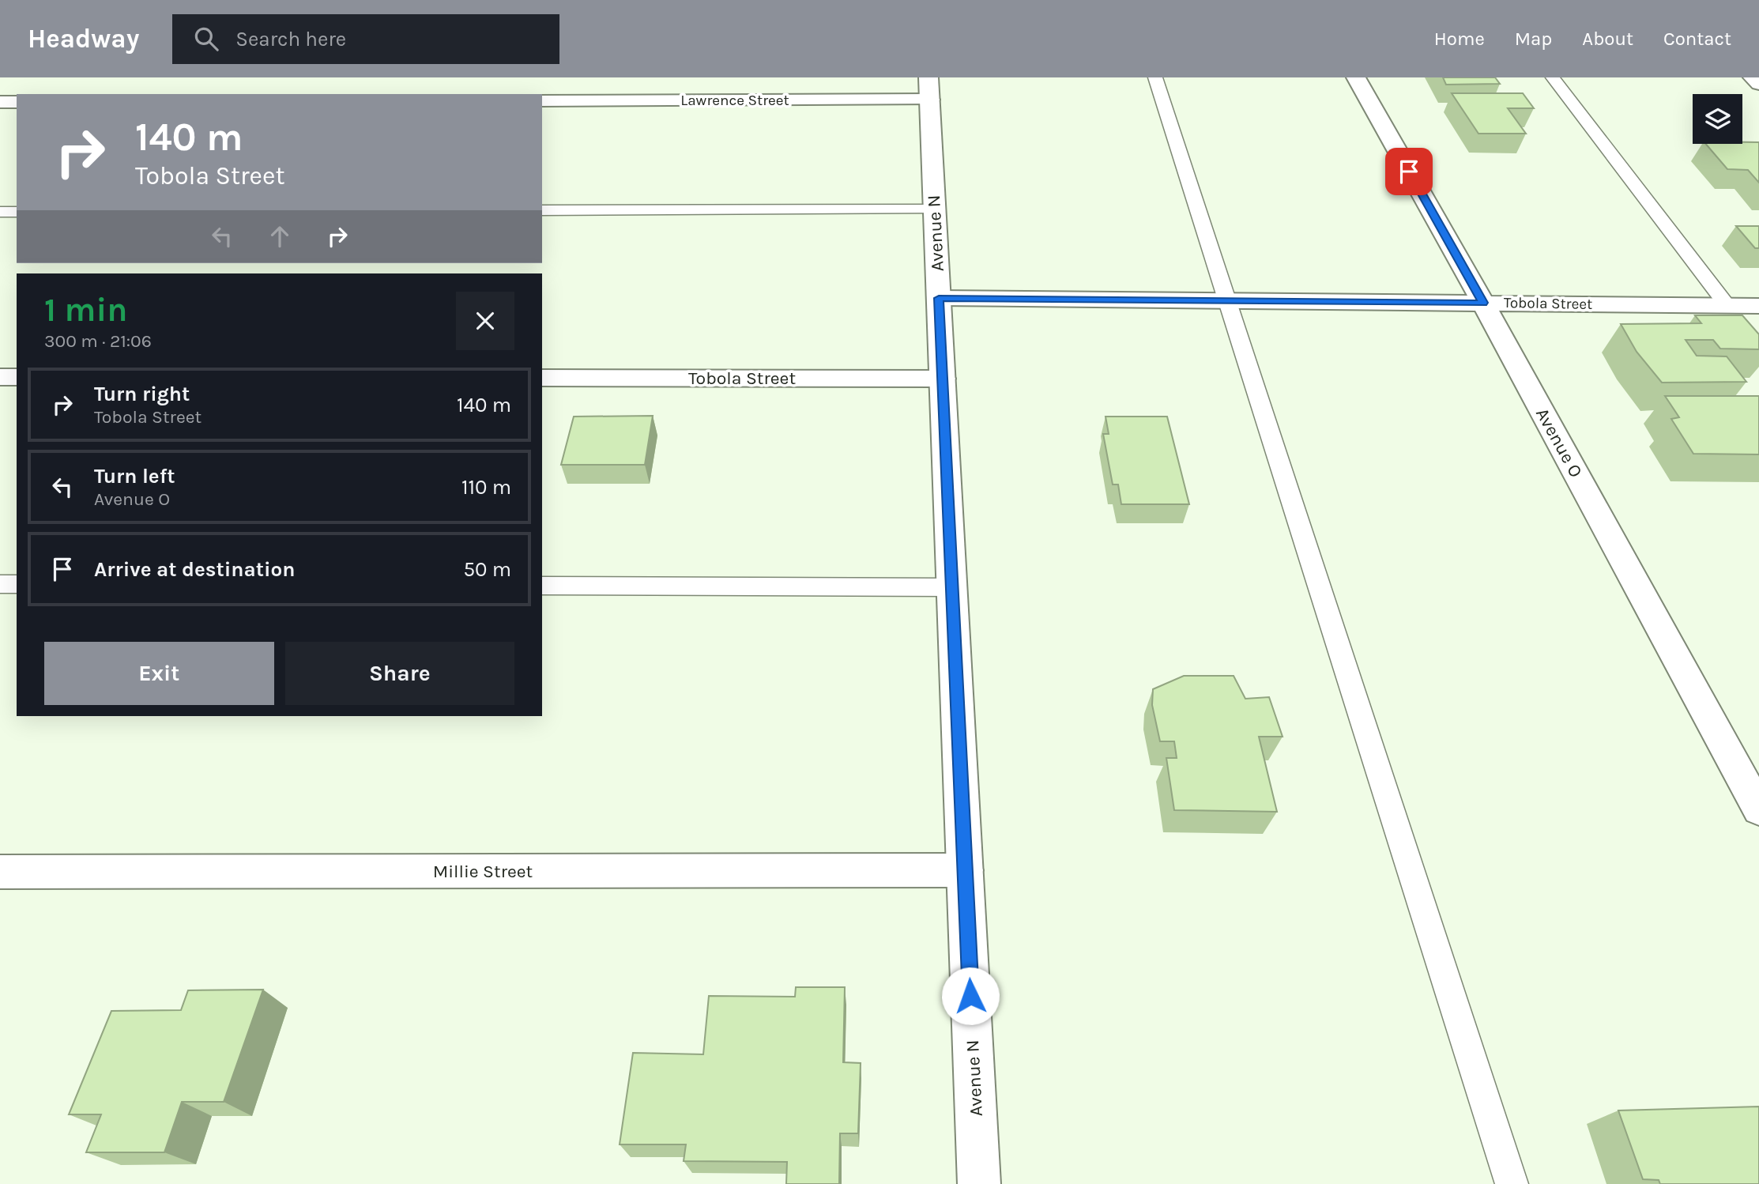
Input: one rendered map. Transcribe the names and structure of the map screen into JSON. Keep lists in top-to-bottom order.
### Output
{
  "streets": {
    "street": [
      "Lawrence Street",
      "Avenue N",
      "Tobola Street",
      "Avenue O",
      "Millie Street"
    ]
  },
  "crossings": [
    ["Lawrence Street", "Avenue N"],
    ["Avenue N", "Tobola Street"],
    ["Avenue N", "Millie Street"],
    ["Tobola Street", "Avenue O"]
  ],
  "page": {
    "header": "Headway",
    "search": "Search here",
    "nav": [
      "Home",
      "Map",
      "About",
      "Contact"
    ],
    "turn": ["140 m", "Tobola Street"],
    "heading": ["1 min", "300 m · 21:06"],
    "list": [
      {
        "name": "Turn right",
        "note": "Tobola Street",
        "value": "140 m"
      },
      {
        "name": "Turn left",
        "note": "Avenue O",
        "value": "110 m"
      },
      {
        "name": "Arrive at destination",
        "value": "50 m"
      }
    ],
    "buttons": ["Exit", "Share"]
  }
}
